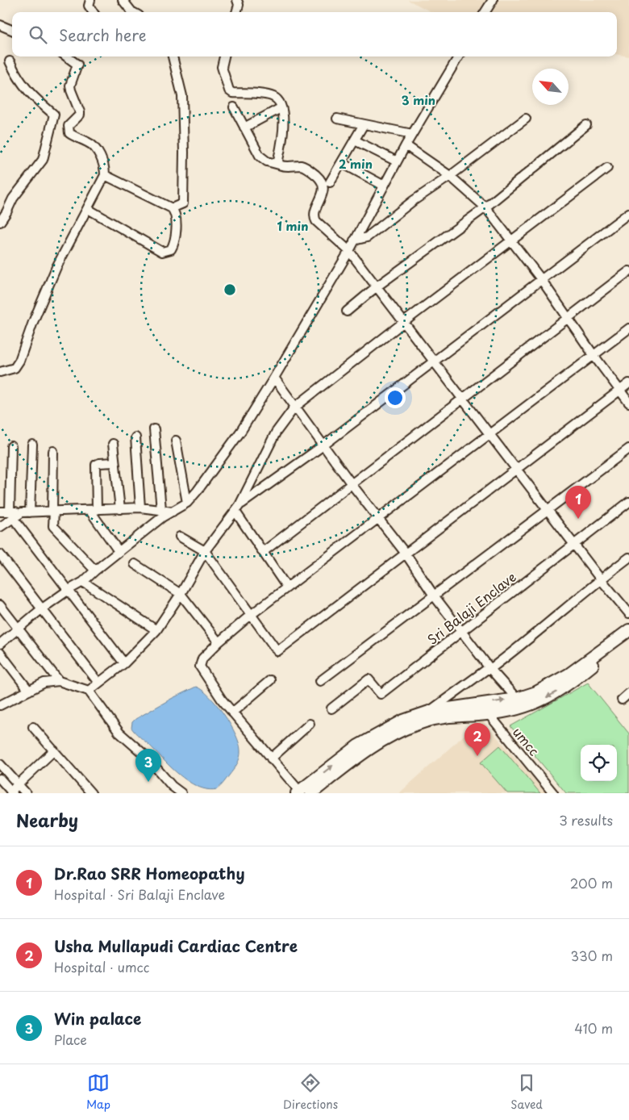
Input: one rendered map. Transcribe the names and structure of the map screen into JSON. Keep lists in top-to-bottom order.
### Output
{
  "streets": {
    "street": ["Sri Balaji Enclave", "umcc"]
  },
  "north": "top left",
  "page": {
    "search": "Search here",
    "pins": ["1", "2", "3"],
    "heading": ["Nearby", "3 results"],
    "list": [
      {
        "mark": "1",
        "name": "Dr.Rao SRR Homeopathy",
        "note": "Hospital · Sri Balaji Enclave",
        "value": "200 m"
      },
      {
        "mark": "2",
        "name": "Usha Mullapudi Cardiac Centre",
        "note": "Hospital · umcc",
        "value": "330 m"
      },
      {
        "mark": "3",
        "name": "Win palace",
        "note": "Place",
        "value": "410 m"
      }
    ],
    "nav": ["Map", "Directions", "Saved"]
  },
  "rings": ["3 min", "2 min", "1 min"]
}
